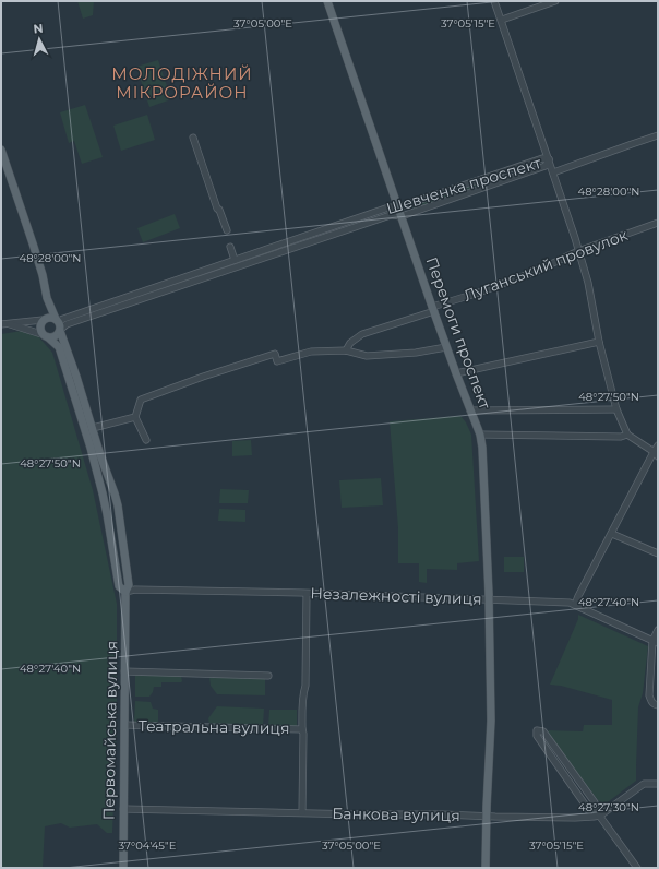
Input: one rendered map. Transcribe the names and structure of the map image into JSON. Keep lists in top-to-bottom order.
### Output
{
  "streets": {
    "main road": ["Перемоги проспект", "Первомайська вулиця"],
    "street": [
      "Шевченка проспект",
      "Луганський провулок",
      "Незалежності вулиця",
      "Театральна вулиця",
      "Банкова вулиця"
    ]
  },
  "crossings": [
    ["Шевченка проспект", "Перемоги проспект"],
    ["Шевченка проспект", "Первомайська вулиця"],
    ["Луганський провулок", "Перемоги проспект"],
    ["Перемоги проспект", "Незалежності вулиця"],
    ["Перемоги проспект", "Банкова вулиця"],
    ["Незалежності вулиця", "Первомайська вулиця"],
    ["Театральна вулиця", "Первомайська вулиця"],
    ["Первомайська вулиця", "Банкова вулиця"]
  ],
  "districts": ["МОЛОДІЖНИЙ МІКРОРАЙОН"],
  "north": "top",
  "coordinates": [
    "37°05'00\"E",
    "37°05'15\"E",
    "48°28'00\"N",
    "48°27'50\"N",
    "48°27'40\"N",
    "48°27'30\"N",
    "37°04'45\"E"
  ]
}
